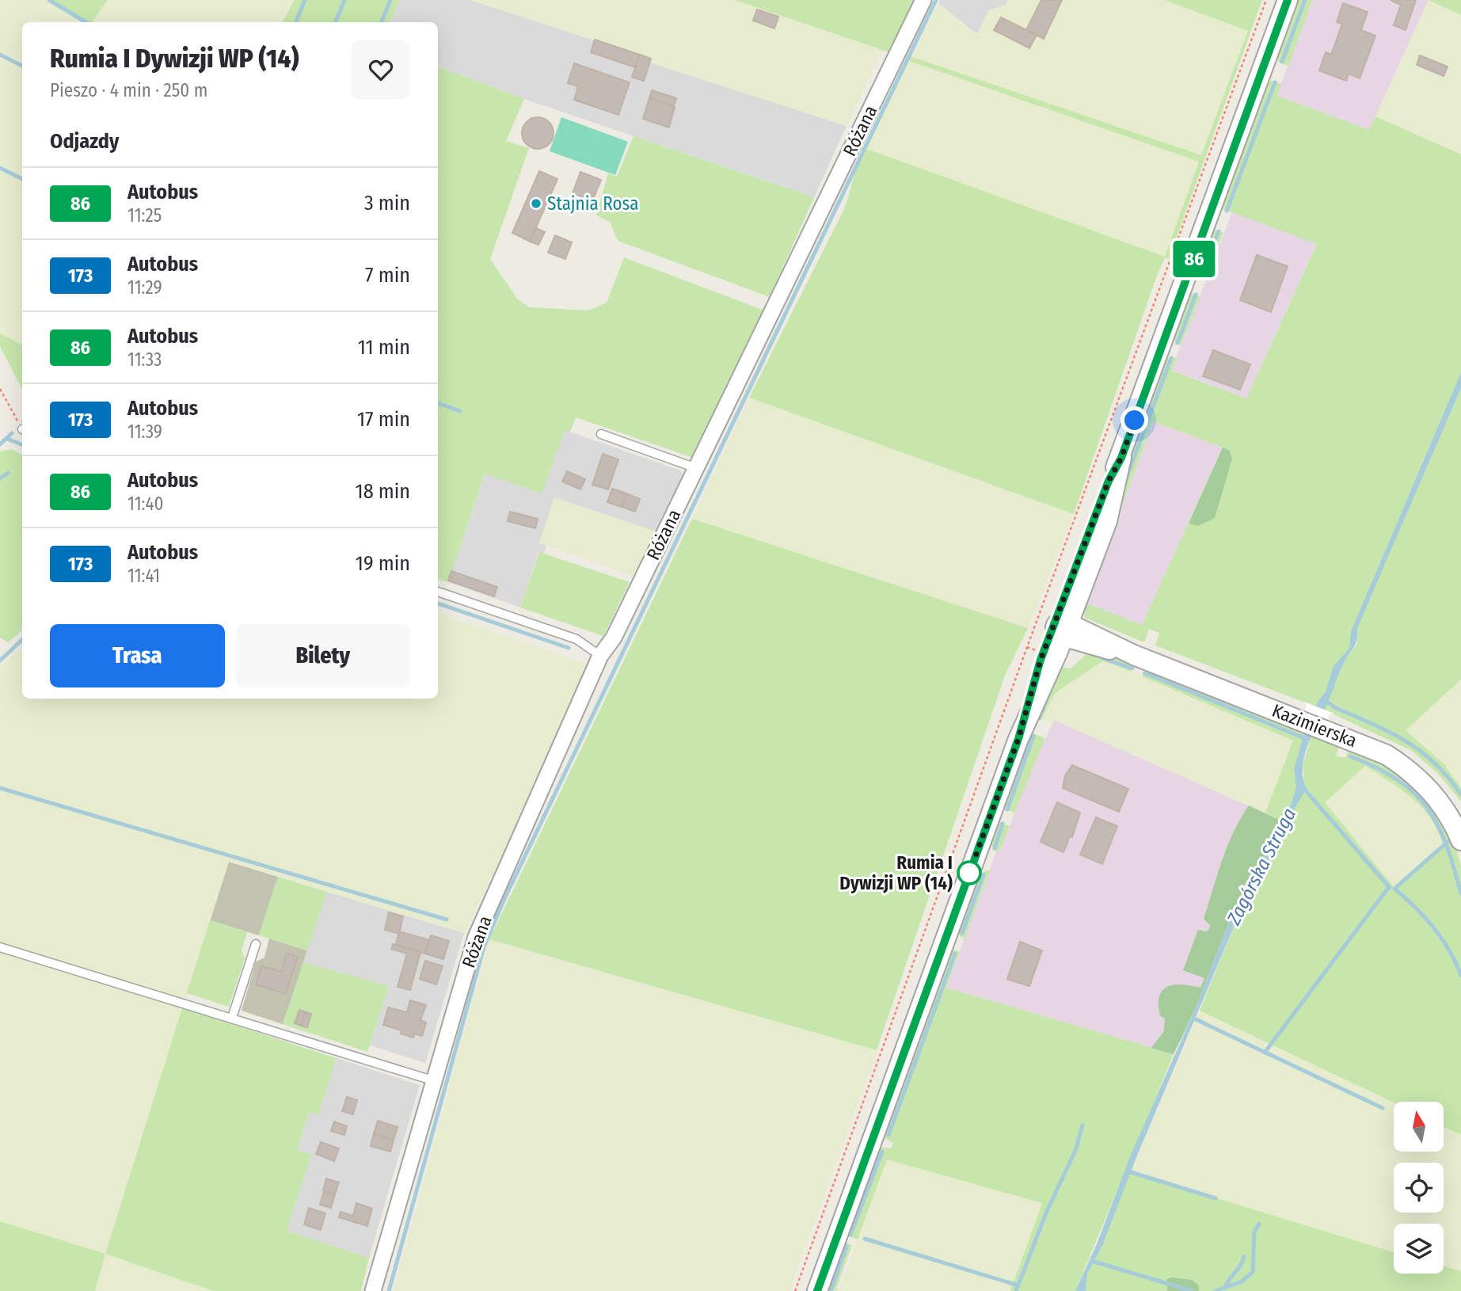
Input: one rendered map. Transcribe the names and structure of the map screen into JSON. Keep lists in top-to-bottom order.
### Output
{
  "streets": {
    "street": ["Różana", "Kazimierska"]
  },
  "water": ["Zagórska Struga"],
  "places": ["Stajnia Rosa", "Rumia I Dywizji WP (14)"],
  "lines": ["bus line 86"],
  "north": "top",
  "page": {
    "on_map": "86",
    "heading": [
      ["Rumia I Dywizji WP (14)", "Pieszo · 4 min · 250 m"],
      "Odjazdy"
    ],
    "list": [
      {
        "mark": "86",
        "name": "Autobus",
        "note": "11:25",
        "value": "3 min"
      },
      {
        "mark": "173",
        "name": "Autobus",
        "note": "11:29",
        "value": "7 min"
      },
      {
        "mark": "86",
        "name": "Autobus",
        "note": "11:33",
        "value": "11 min"
      },
      {
        "mark": "173",
        "name": "Autobus",
        "note": "11:39",
        "value": "17 min"
      },
      {
        "mark": "86",
        "name": "Autobus",
        "note": "11:40",
        "value": "18 min"
      },
      {
        "mark": "173",
        "name": "Autobus",
        "note": "11:41",
        "value": "19 min"
      }
    ],
    "buttons": ["Trasa", "Bilety"]
  }
}
